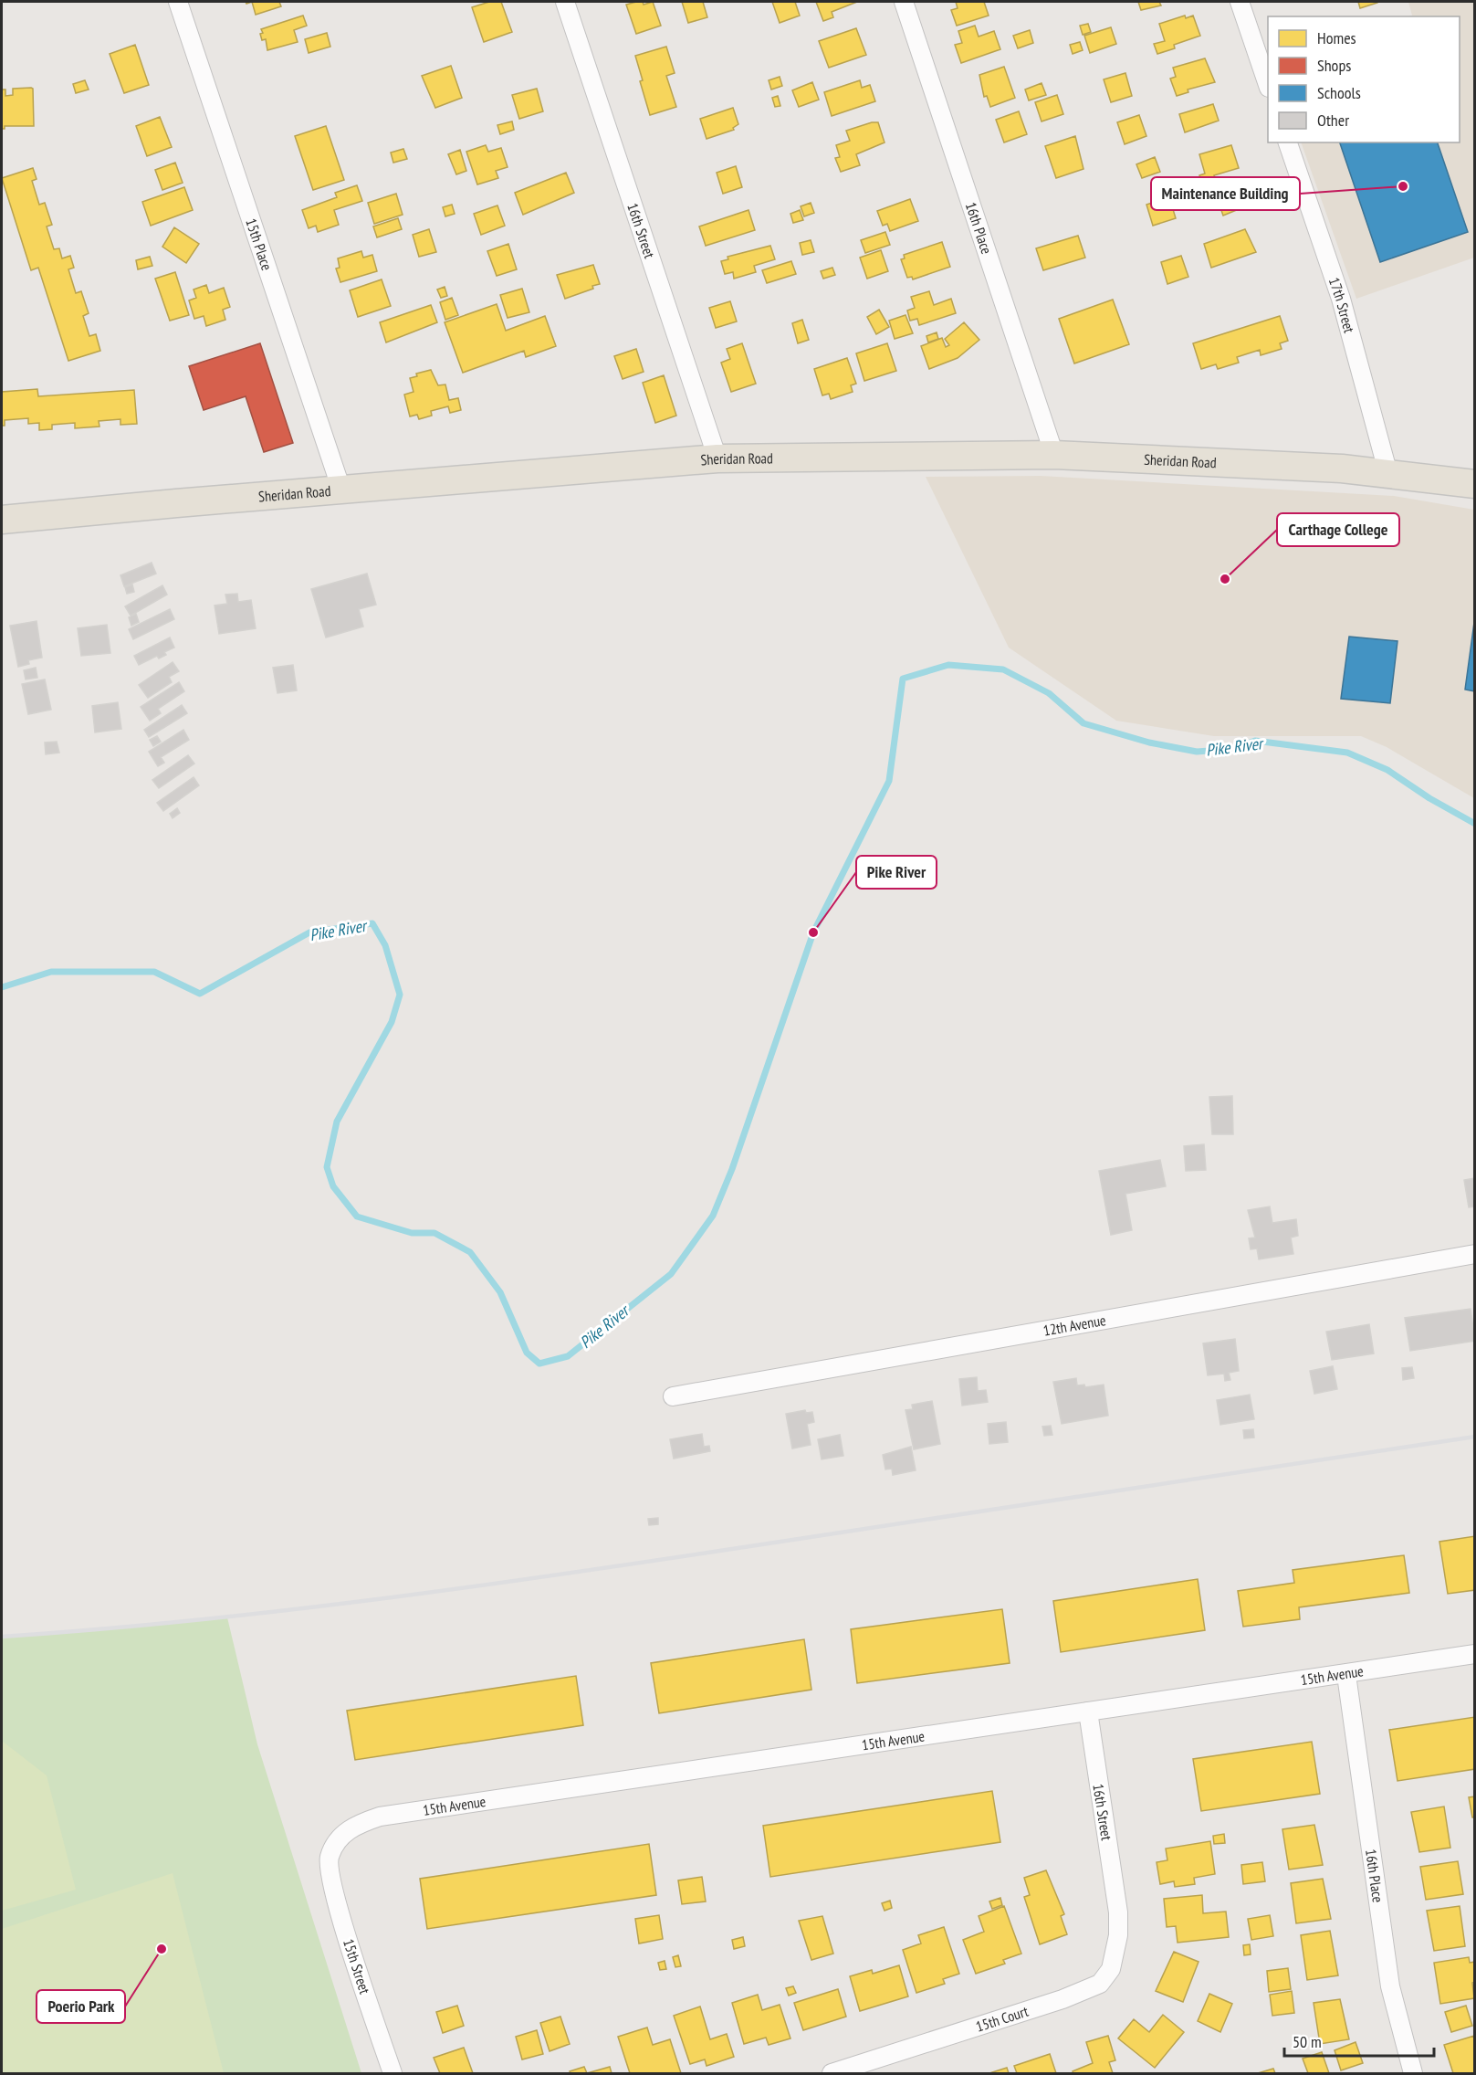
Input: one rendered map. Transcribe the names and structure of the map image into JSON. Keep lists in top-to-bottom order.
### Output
{
  "streets": {
    "main road": ["Sheridan Road"],
    "street": [
      "16th Place",
      "16th Street",
      "15th Place",
      "17th Street",
      "12th Avenue",
      "15th Avenue",
      "15th Street",
      "15th Court"
    ]
  },
  "crossings": [
    ["16th Place", "Sheridan Road"],
    ["16th Place", "15th Avenue"],
    ["16th Street", "Sheridan Road"],
    ["16th Street", "15th Avenue"],
    ["16th Street", "15th Court"],
    ["15th Place", "Sheridan Road"],
    ["17th Street", "Sheridan Road"],
    ["15th Avenue", "15th Street"]
  ],
  "water": ["Pike River"],
  "places": [
    "Maintenance Building",
    "Carthage College",
    "Pike River",
    "Poerio Park"
  ],
  "legend": [
    "Homes",
    "Shops",
    "Schools",
    "Other"
  ],
  "scale_bar": "50 m"
}
